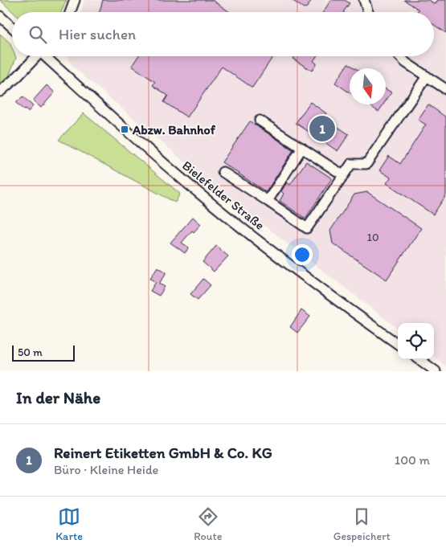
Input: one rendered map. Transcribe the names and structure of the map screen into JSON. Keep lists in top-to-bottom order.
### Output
{
  "streets": {
    "street": ["Bielefelder Straße"]
  },
  "places": {
    "transit": ["Abzw. Bahnhof"]
  },
  "house_numbers": ["10"],
  "scale_bar": "50 m",
  "north": "bottom",
  "page": {
    "search": "Hier suchen",
    "pins": "1",
    "scale": "50 m",
    "heading": "In der Nähe",
    "list": [
      {
        "mark": "1",
        "name": "Reinert Etiketten GmbH & Co. KG",
        "note": "Büro · Kleine Heide",
        "value": "100 m"
      }
    ],
    "nav": ["Karte", "Route", "Gespeichert"]
  }
}
